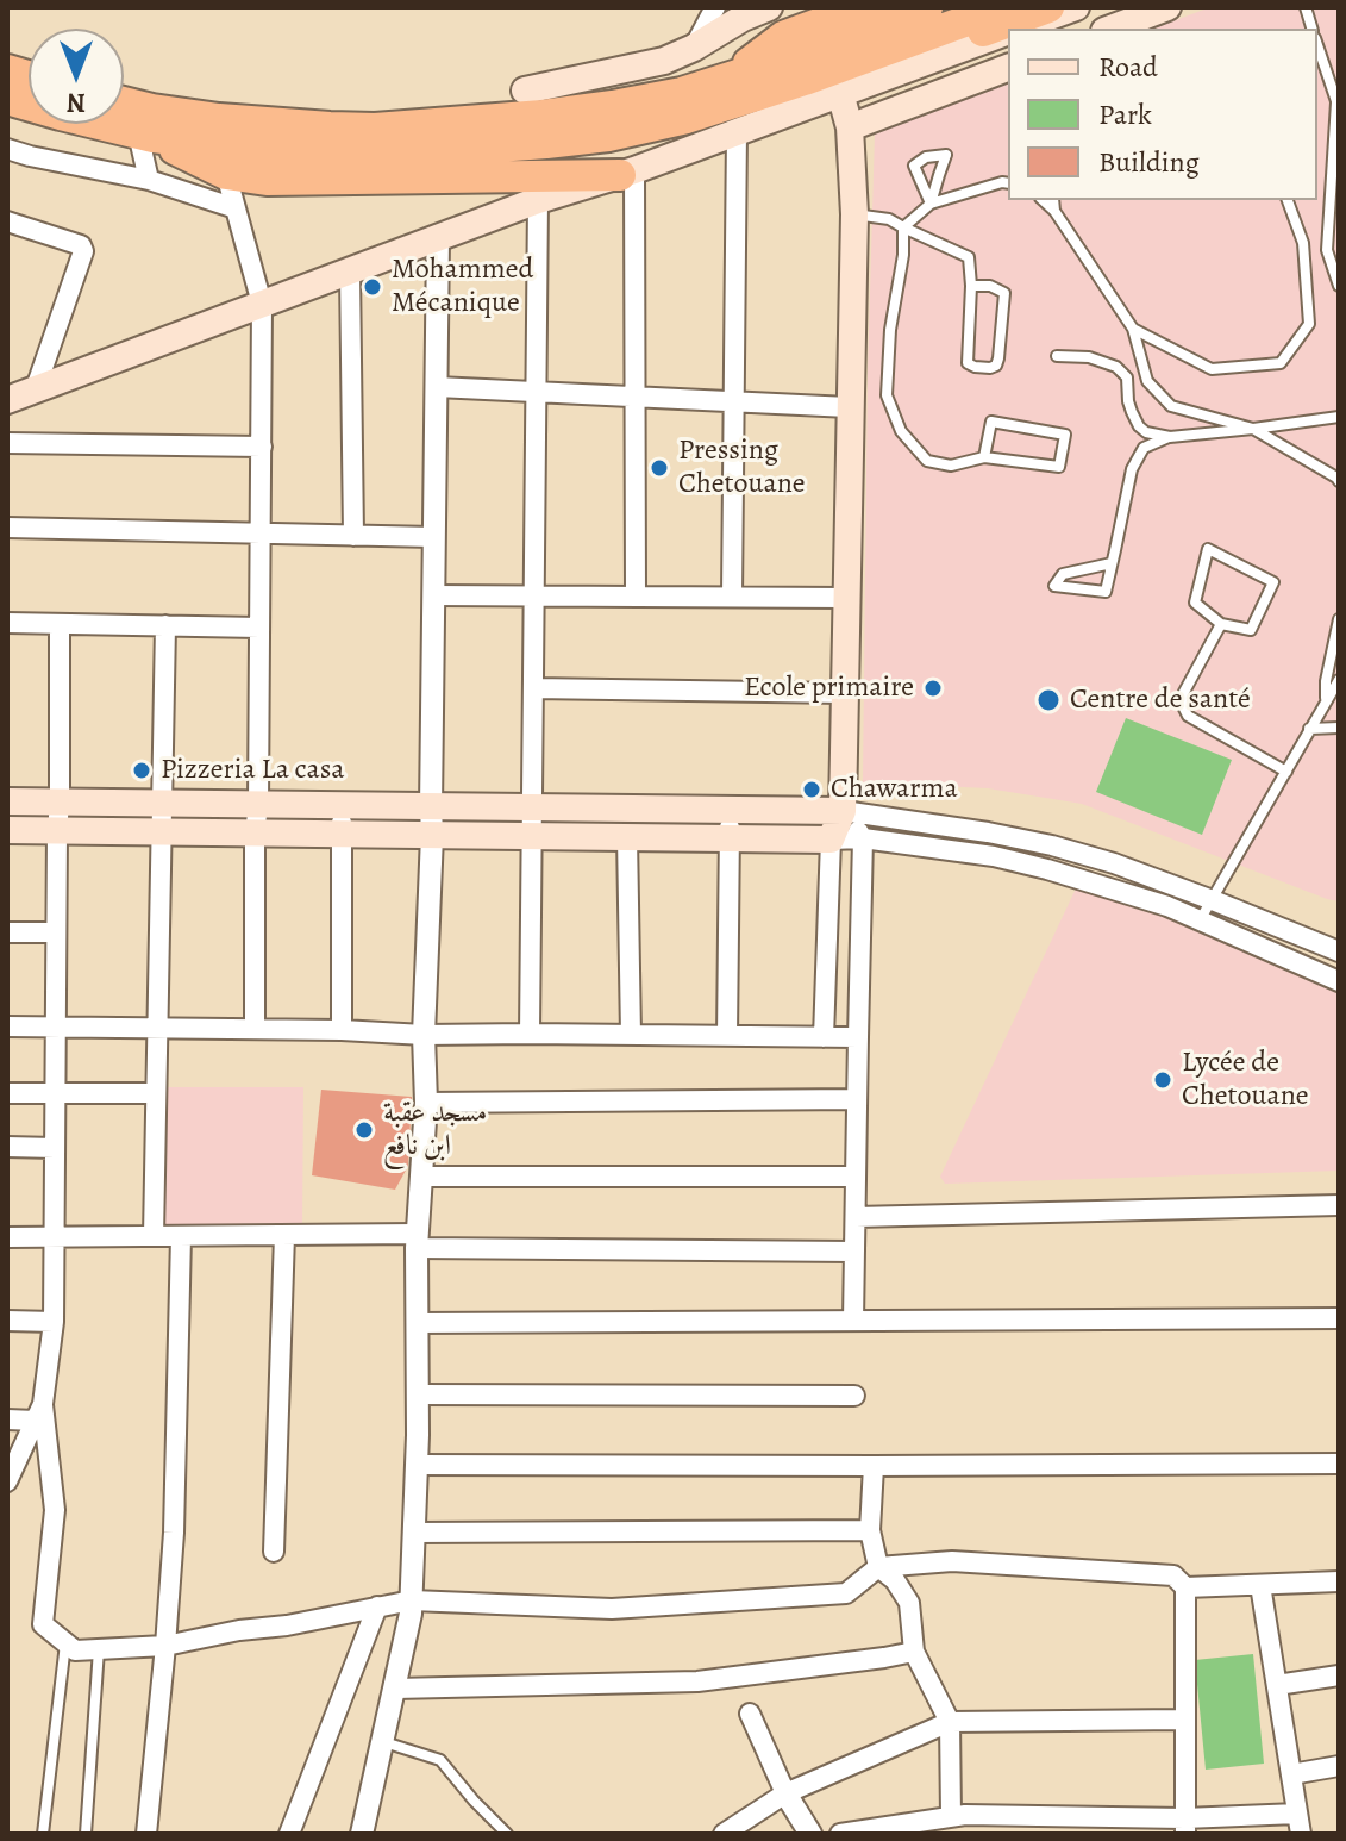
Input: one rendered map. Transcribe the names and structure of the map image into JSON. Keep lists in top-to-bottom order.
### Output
{
  "places": [
    "Mohammed Mécanique",
    "Pressing Chetouane",
    "Ecole primaire",
    "Centre de santé",
    "Pizzeria La casa",
    "Chawarma",
    "Lycée de Chetouane",
    "مسجد عقبة ابن نافع"
  ],
  "legend": ["Road", "Park", "Building"],
  "north": "bottom"
}
